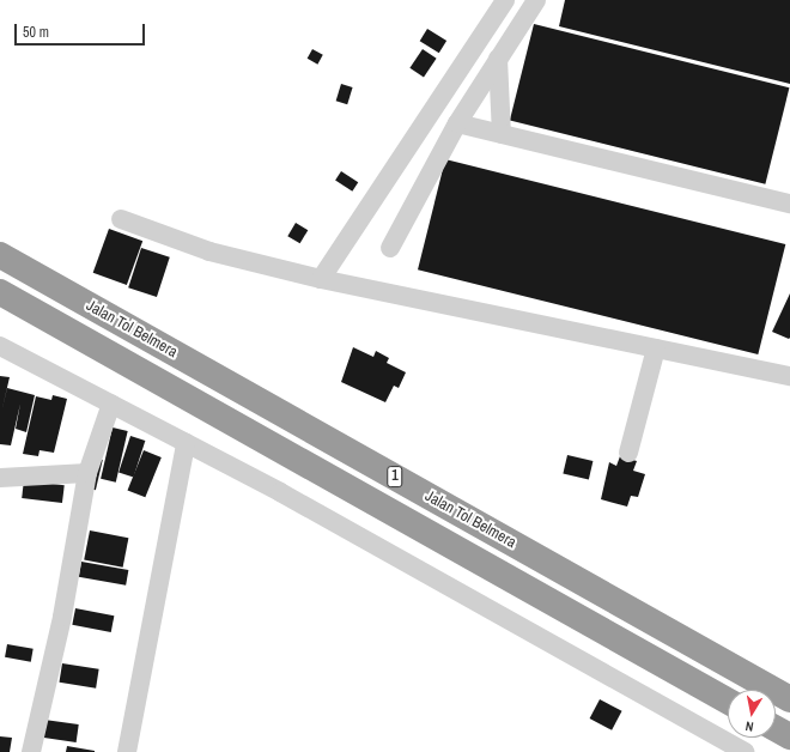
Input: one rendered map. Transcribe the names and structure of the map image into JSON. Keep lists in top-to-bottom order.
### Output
{
  "streets": {
    "highway": ["Jalan Tol Belmera", "1"]
  },
  "scale_bar": "50 m",
  "north": "bottom"
}
